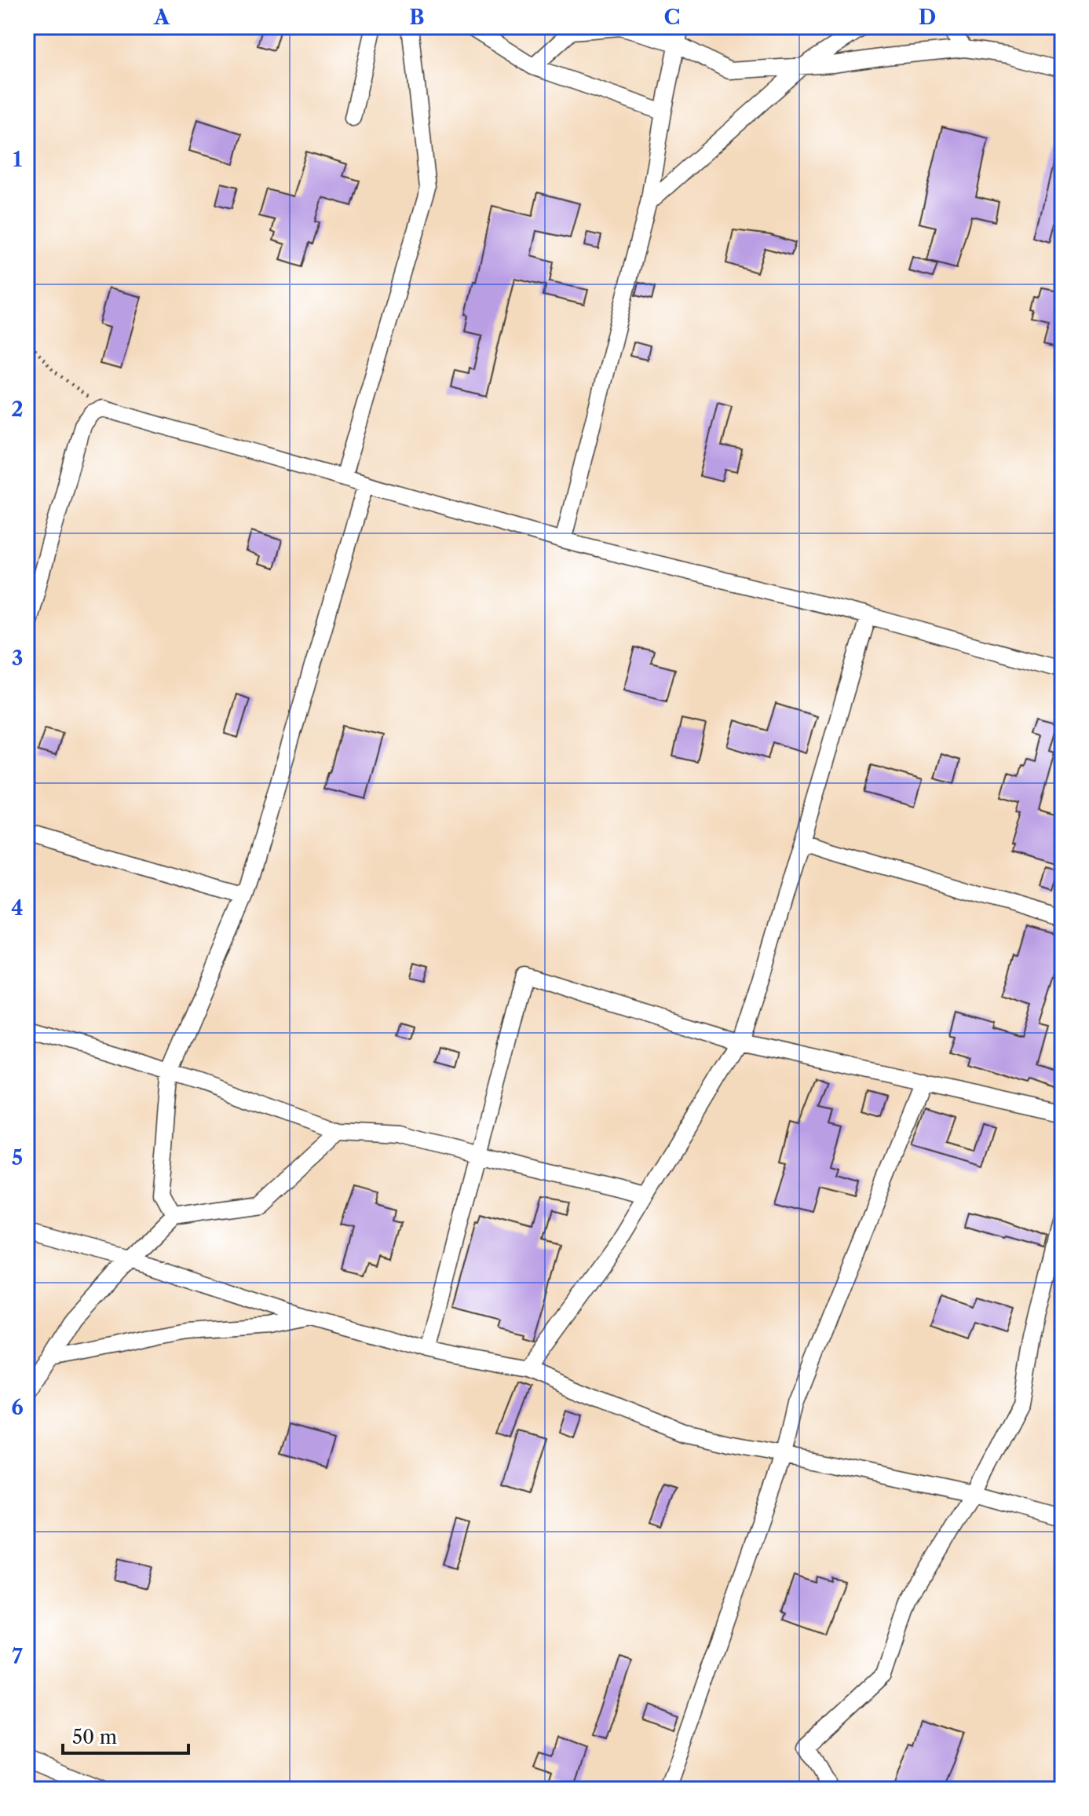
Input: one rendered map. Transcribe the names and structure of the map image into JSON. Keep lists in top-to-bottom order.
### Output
{
  "scale_bar": "50 m",
  "grid": {
    "columns": [
      "A",
      "B",
      "C",
      "D"
    ],
    "rows": [
      "1",
      "2",
      "3",
      "4",
      "5",
      "6",
      "7"
    ]
  }
}
